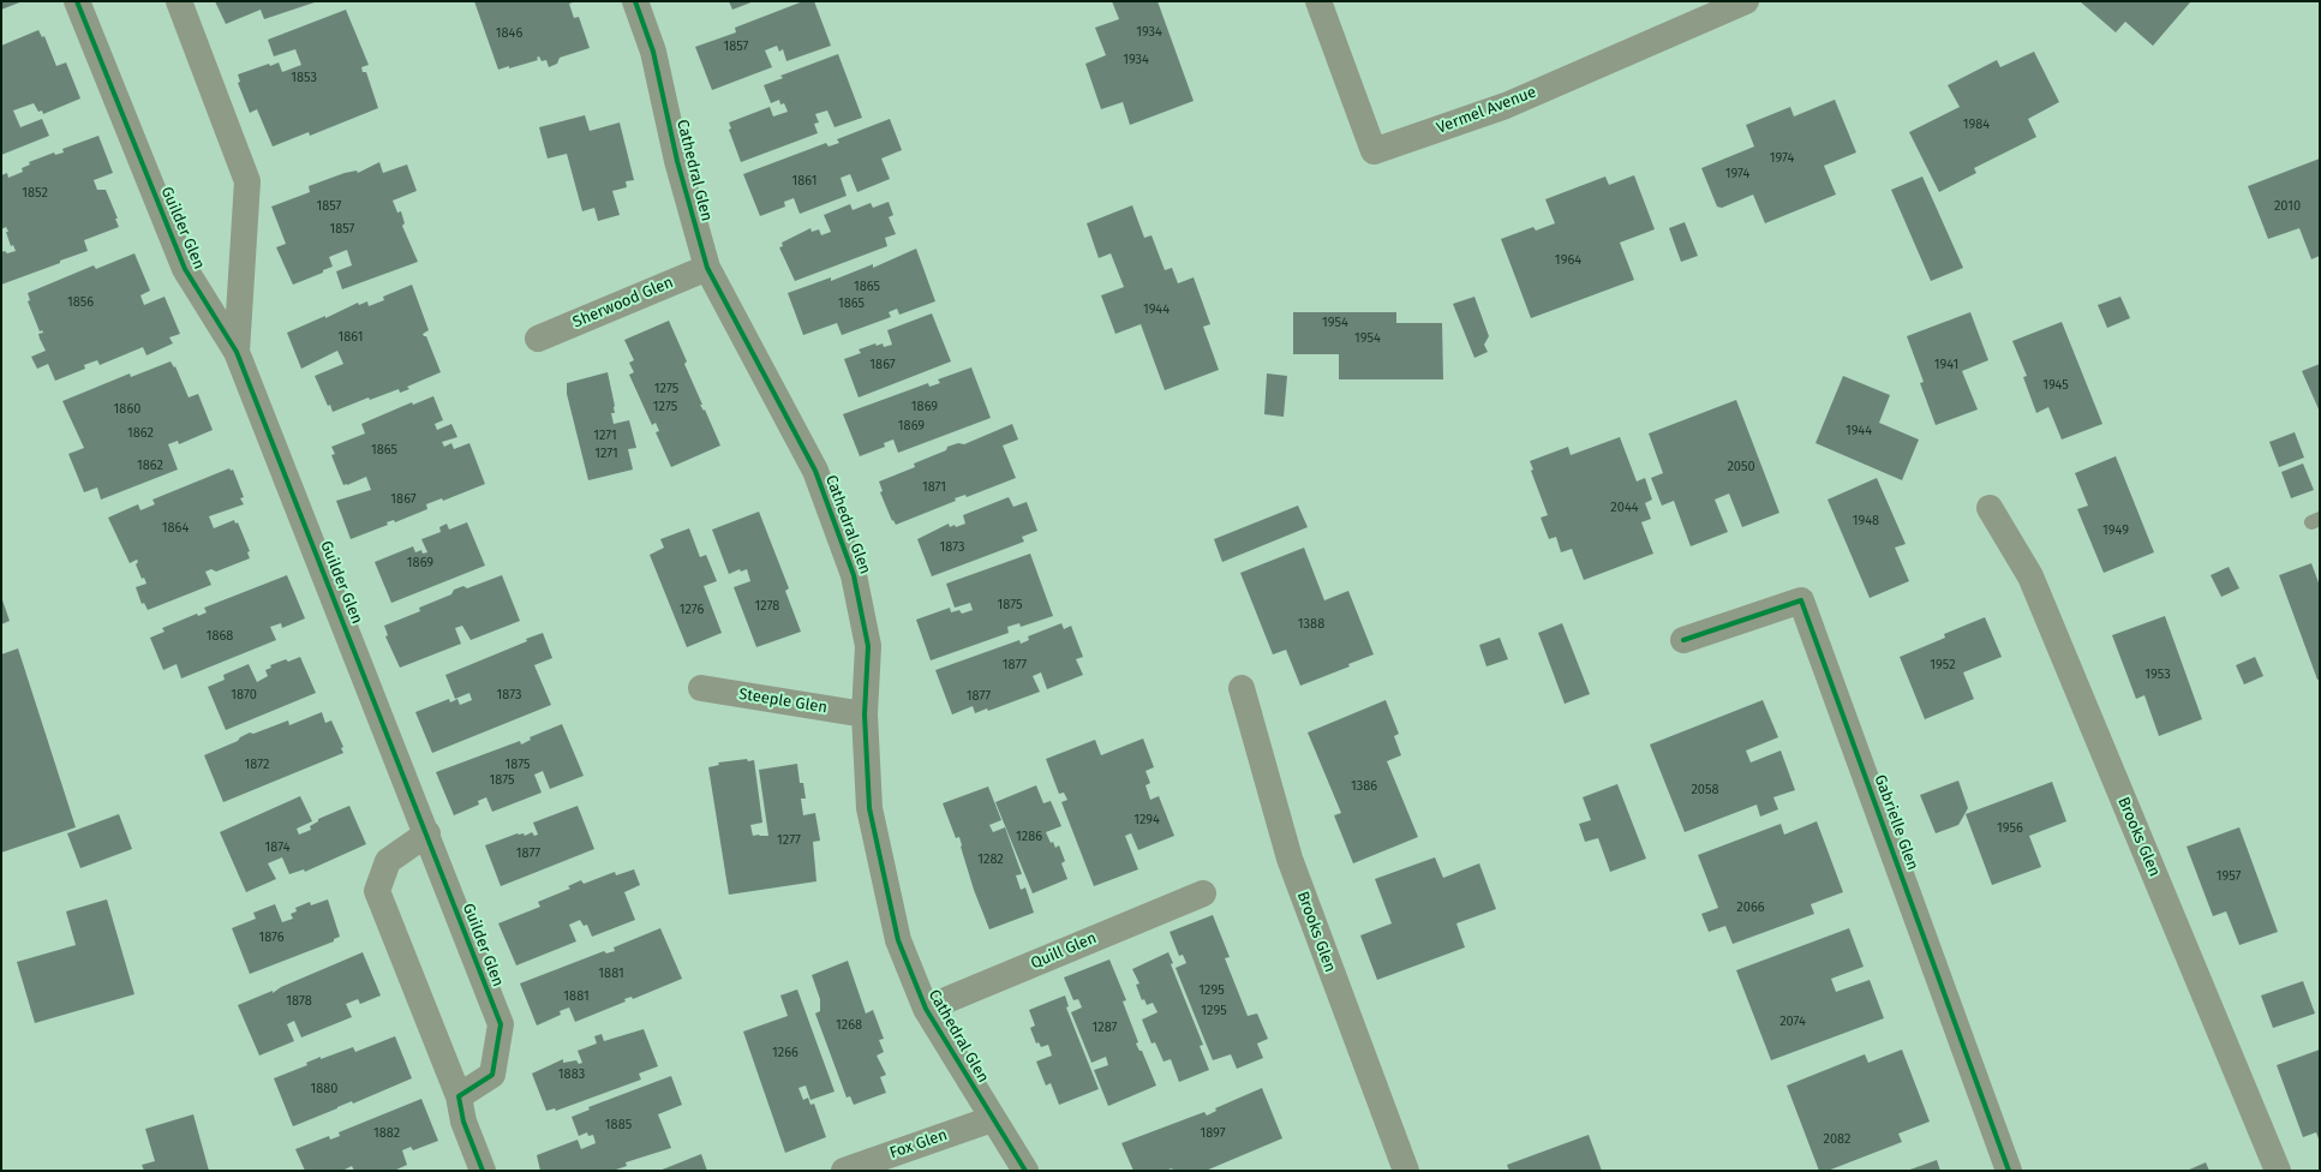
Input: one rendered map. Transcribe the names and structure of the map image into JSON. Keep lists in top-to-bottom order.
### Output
{
  "streets": {
    "street": [
      "Vermel Avenue",
      "Cathedral Glen",
      "Guilder Glen",
      "Sherwood Glen",
      "Steeple Glen",
      "Gabrielle Glen",
      "Brooks Glen",
      "Quill Glen",
      "Fox Glen"
    ]
  },
  "crossings": [
    ["Cathedral Glen", "Sherwood Glen"],
    ["Cathedral Glen", "Steeple Glen"],
    ["Cathedral Glen", "Quill Glen"],
    ["Cathedral Glen", "Fox Glen"]
  ],
  "house_numbers": [
    "1934",
    "1846",
    "1857",
    "1934",
    "1853",
    "1984",
    "1974",
    "1974",
    "1861",
    "1852",
    "1857",
    "2010",
    "1857",
    "1964",
    "1865",
    "1856",
    "1865",
    "1944",
    "1954",
    "1861",
    "1954",
    "1867",
    "1941",
    "1945",
    "1275",
    "1275",
    "1869",
    "1860",
    "1869",
    "1944",
    "1862",
    "1271",
    "1865",
    "1271",
    "1862",
    "2050",
    "1871",
    "1867",
    "2044",
    "1948",
    "1864",
    "1949",
    "1873",
    "1869",
    "1875",
    "1278",
    "1276",
    "1388",
    "1868",
    "1877",
    "1952",
    "1953",
    "1870",
    "1873",
    "1877",
    "1872",
    "1875",
    "1875",
    "1386",
    "2058",
    "1294",
    "1956",
    "1286",
    "1277",
    "1874",
    "1877",
    "1282",
    "1957",
    "2066",
    "1876",
    "1881",
    "1295",
    "1881",
    "1878",
    "1295",
    "2074",
    "1268",
    "1287",
    "1266",
    "1883",
    "1880",
    "1885",
    "1882",
    "1897",
    "2082"
  ]
}
